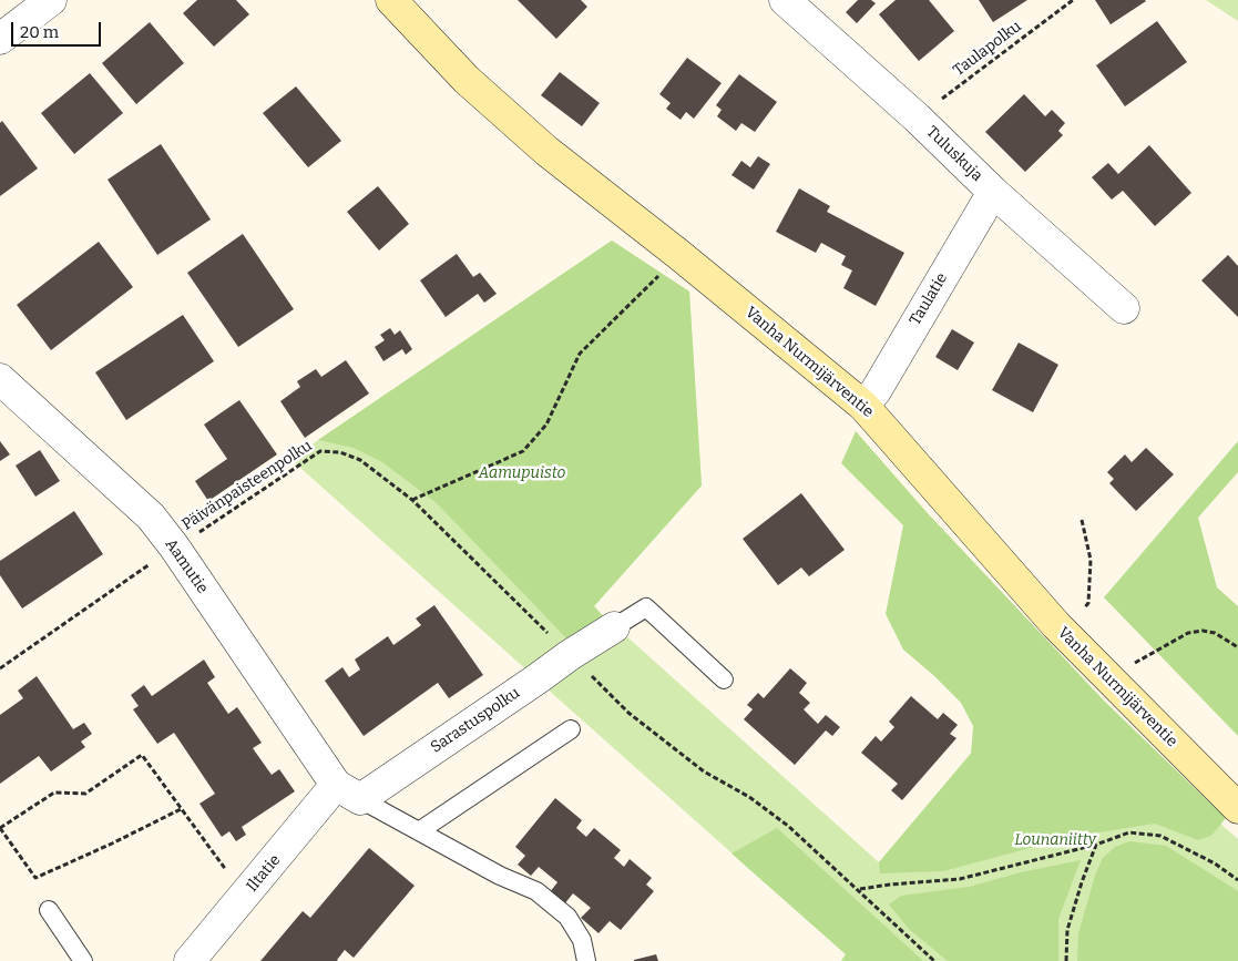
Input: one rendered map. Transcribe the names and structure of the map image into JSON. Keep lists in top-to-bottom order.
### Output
{
  "streets": {
    "street": [
      "Tuluskuja",
      "Taulatie",
      "Vanha Nurmijärventie",
      "Aamutie",
      "Sarastuspolku",
      "Iltatie"
    ],
    "path": ["Taulapolku", "Päivänpaisteenpolku"]
  },
  "crossings": [
    ["Taulapolku", "Tuluskuja"],
    ["Tuluskuja", "Taulatie"],
    ["Taulatie", "Vanha Nurmijärventie"],
    ["Päivänpaisteenpolku", "Aamutie"],
    ["Päivänpaisteenpolku", "Sarastuspolku"],
    ["Aamutie", "Sarastuspolku"],
    ["Aamutie", "Iltatie"],
    ["Sarastuspolku", "Iltatie"]
  ],
  "parks": ["Aamupuisto", "Lounaniitty"],
  "scale_bar": "20 m"
}
